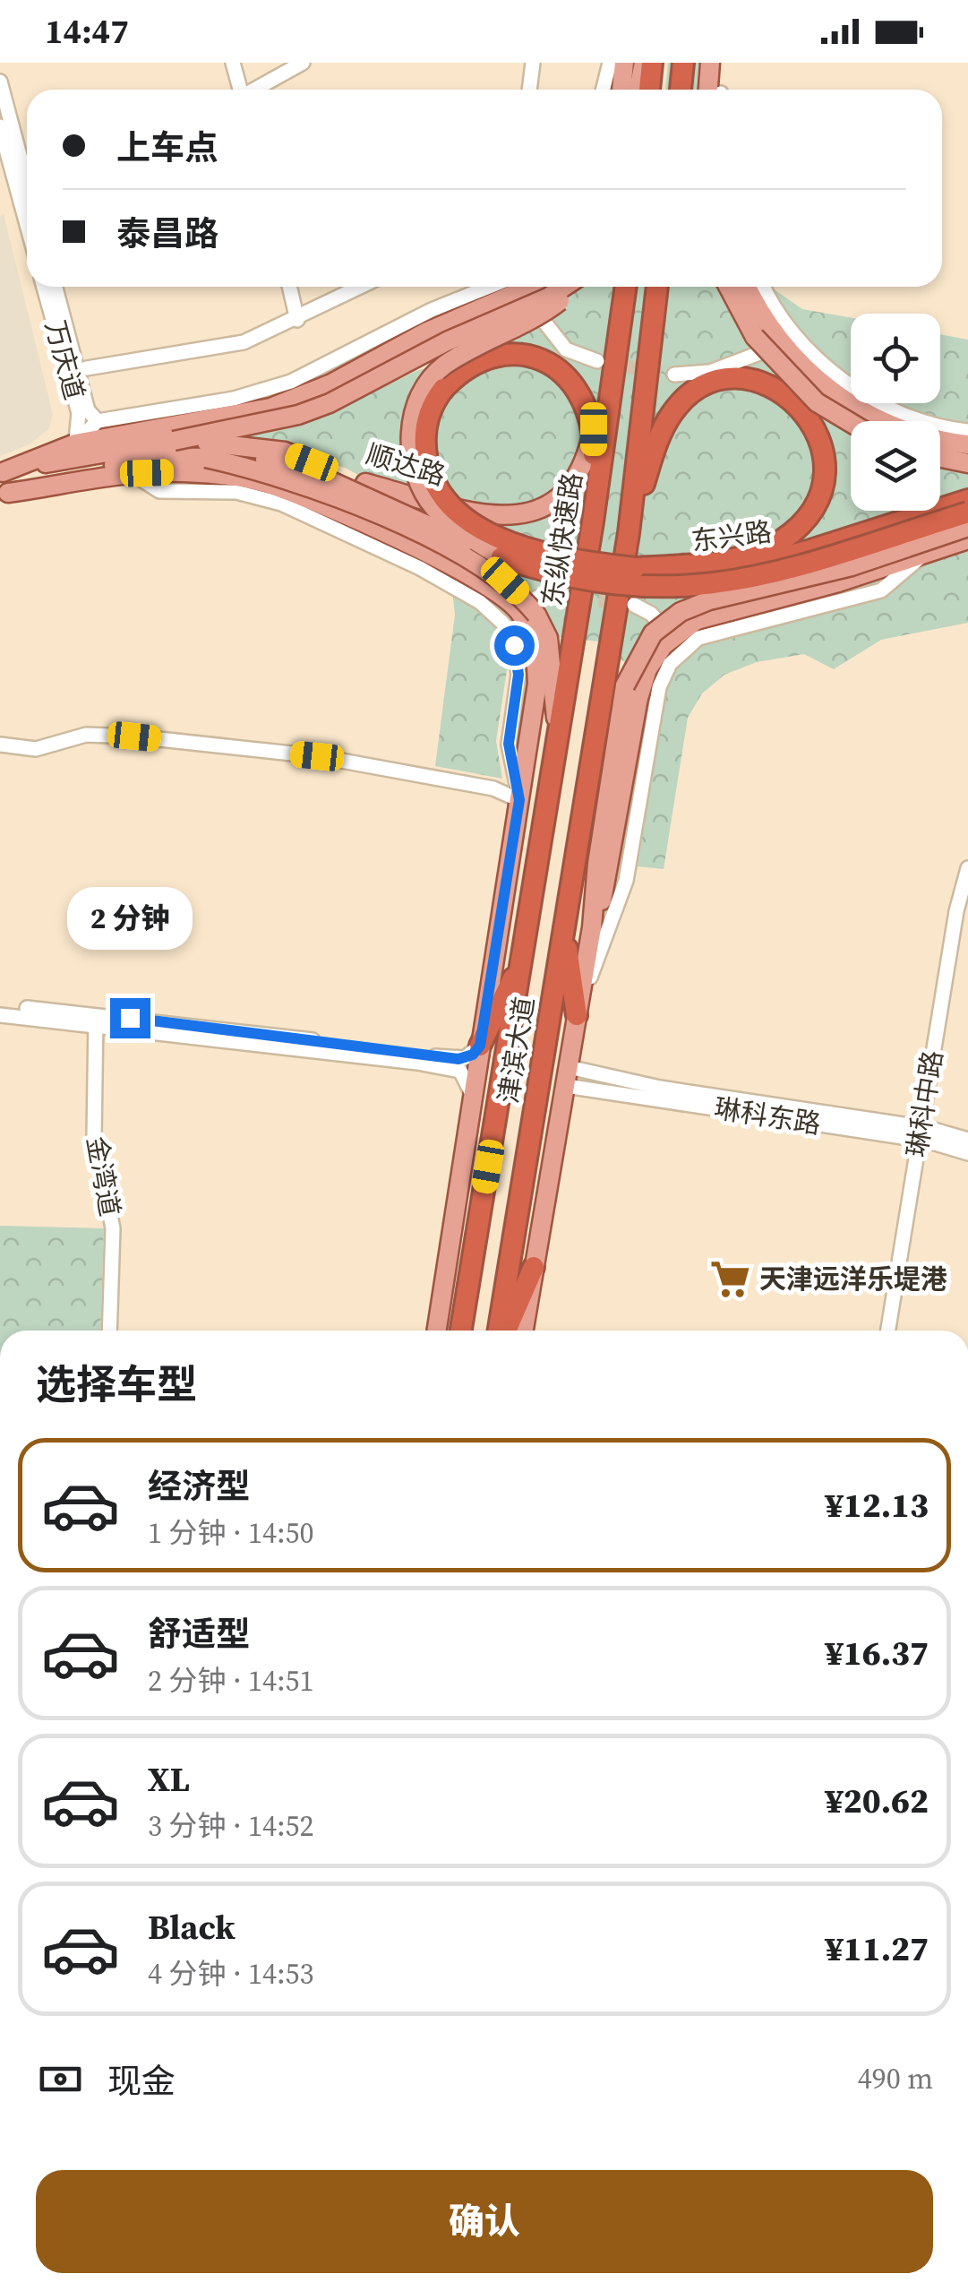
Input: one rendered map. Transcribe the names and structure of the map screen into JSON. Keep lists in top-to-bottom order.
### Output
{
  "streets": {
    "highway": ["东兴路", "东纵快速路", "津滨大道"],
    "main road": ["顺达路"],
    "street": [
      "万庆道",
      "琳科中路",
      "琳科东路",
      "金湾道"
    ]
  },
  "crossings": [
    ["万庆道", "顺达路"],
    ["顺达路", "东兴路"],
    ["琳科中路", "琳科东路"]
  ],
  "places": {
    "supermarket": ["天津远洋乐堤港"]
  },
  "page": {
    "status": "14:47",
    "banner": ["上车点", "泰昌路"],
    "bubble": "2 分钟",
    "heading": "选择车型",
    "list": [
      {
        "name": "经济型",
        "note": "1 分钟 · 14:50",
        "value": "¥12.13"
      },
      {
        "name": "舒适型",
        "note": "2 分钟 · 14:51",
        "value": "¥16.37"
      },
      {
        "name": "XL",
        "note": "3 分钟 · 14:52",
        "value": "¥20.62"
      },
      {
        "name": "Black",
        "note": "4 分钟 · 14:53",
        "value": "¥11.27"
      }
    ],
    "pay": ["现金", "490 m"],
    "buttons": "确认"
  }
}
